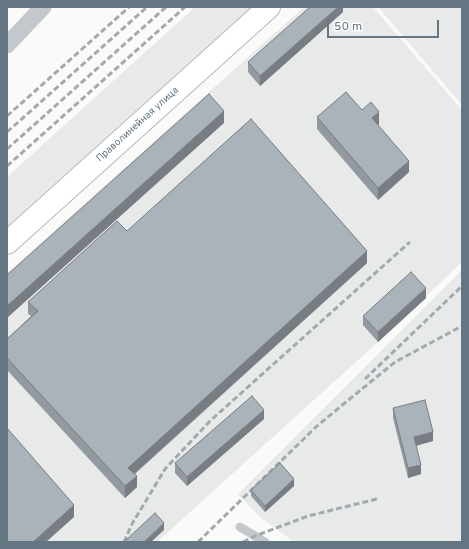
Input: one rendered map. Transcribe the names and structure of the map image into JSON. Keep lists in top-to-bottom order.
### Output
{
  "streets": {
    "main road": ["Праволинейная улица"]
  },
  "scale_bar": "50 m"
}
